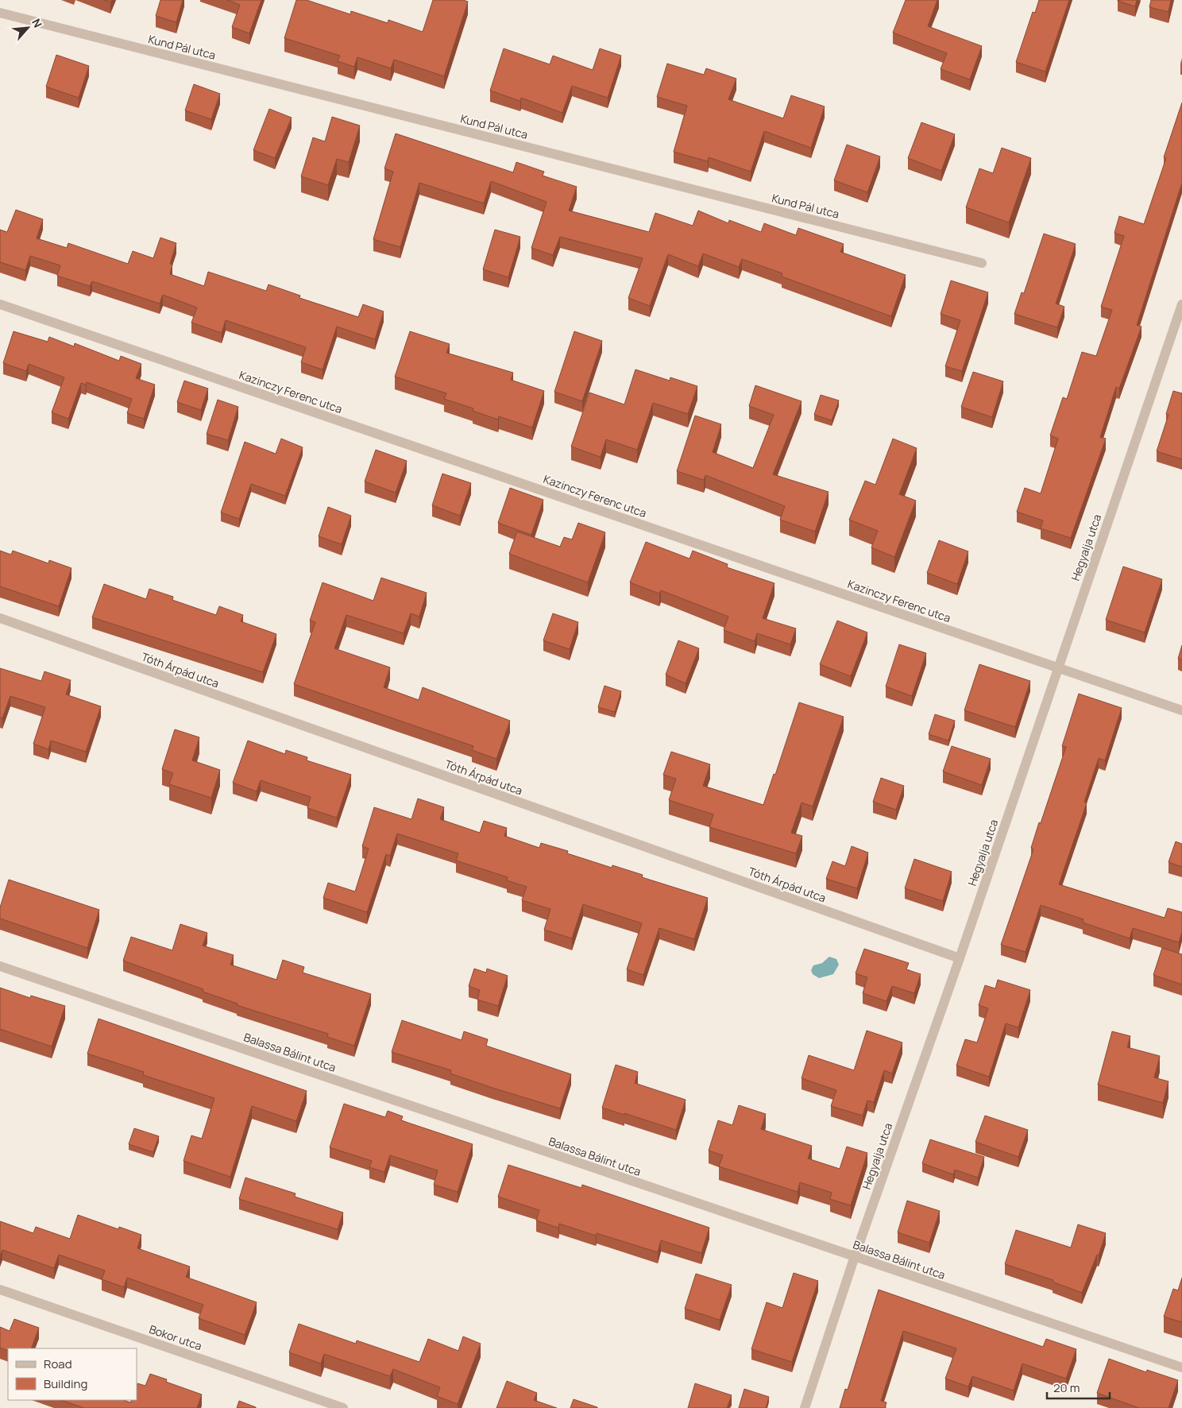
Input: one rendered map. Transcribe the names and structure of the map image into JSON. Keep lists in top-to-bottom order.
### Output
{
  "streets": {
    "street": [
      "Kund Pál utca",
      "Kazinczy Ferenc utca",
      "Hegyalja utca",
      "Tóth Árpád utca",
      "Balassa Bálint utca",
      "Bokor utca"
    ]
  },
  "crossings": [
    ["Kazinczy Ferenc utca", "Hegyalja utca"],
    ["Hegyalja utca", "Tóth Árpád utca"],
    ["Hegyalja utca", "Balassa Bálint utca"]
  ],
  "legend": ["Road", "Building"],
  "scale_bar": "20 m",
  "north": "top right"
}
